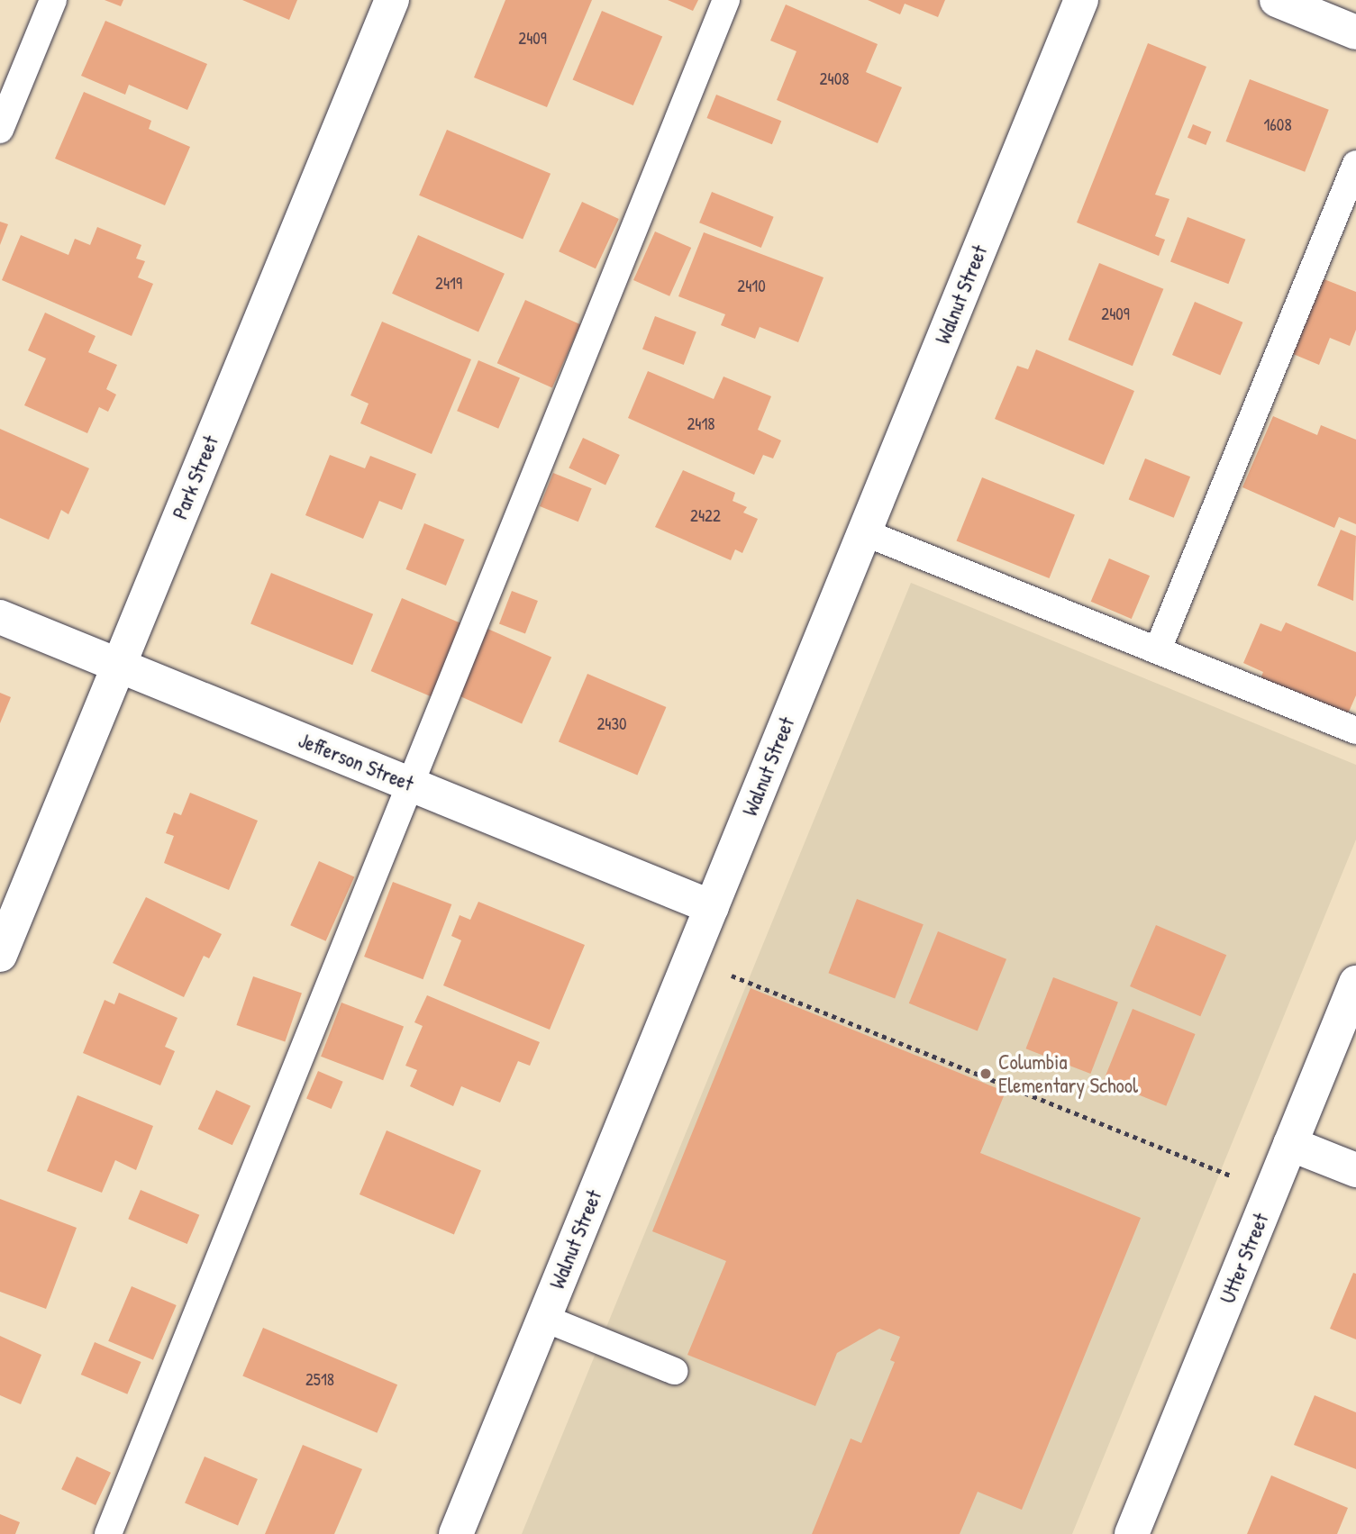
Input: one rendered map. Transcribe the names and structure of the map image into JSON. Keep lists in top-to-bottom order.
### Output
{
  "streets": {
    "street": [
      "Walnut Street",
      "Park Street",
      "Jefferson Street",
      "Utter Street"
    ]
  },
  "crossings": [
    ["Walnut Street", "Jefferson Street"],
    ["Park Street", "Jefferson Street"]
  ],
  "places": ["Columbia Elementary School"],
  "house_numbers": [
    "2409",
    "2408",
    "1608",
    "2419",
    "2410",
    "2409",
    "2418",
    "2422",
    "2430",
    "2518"
  ]
}
